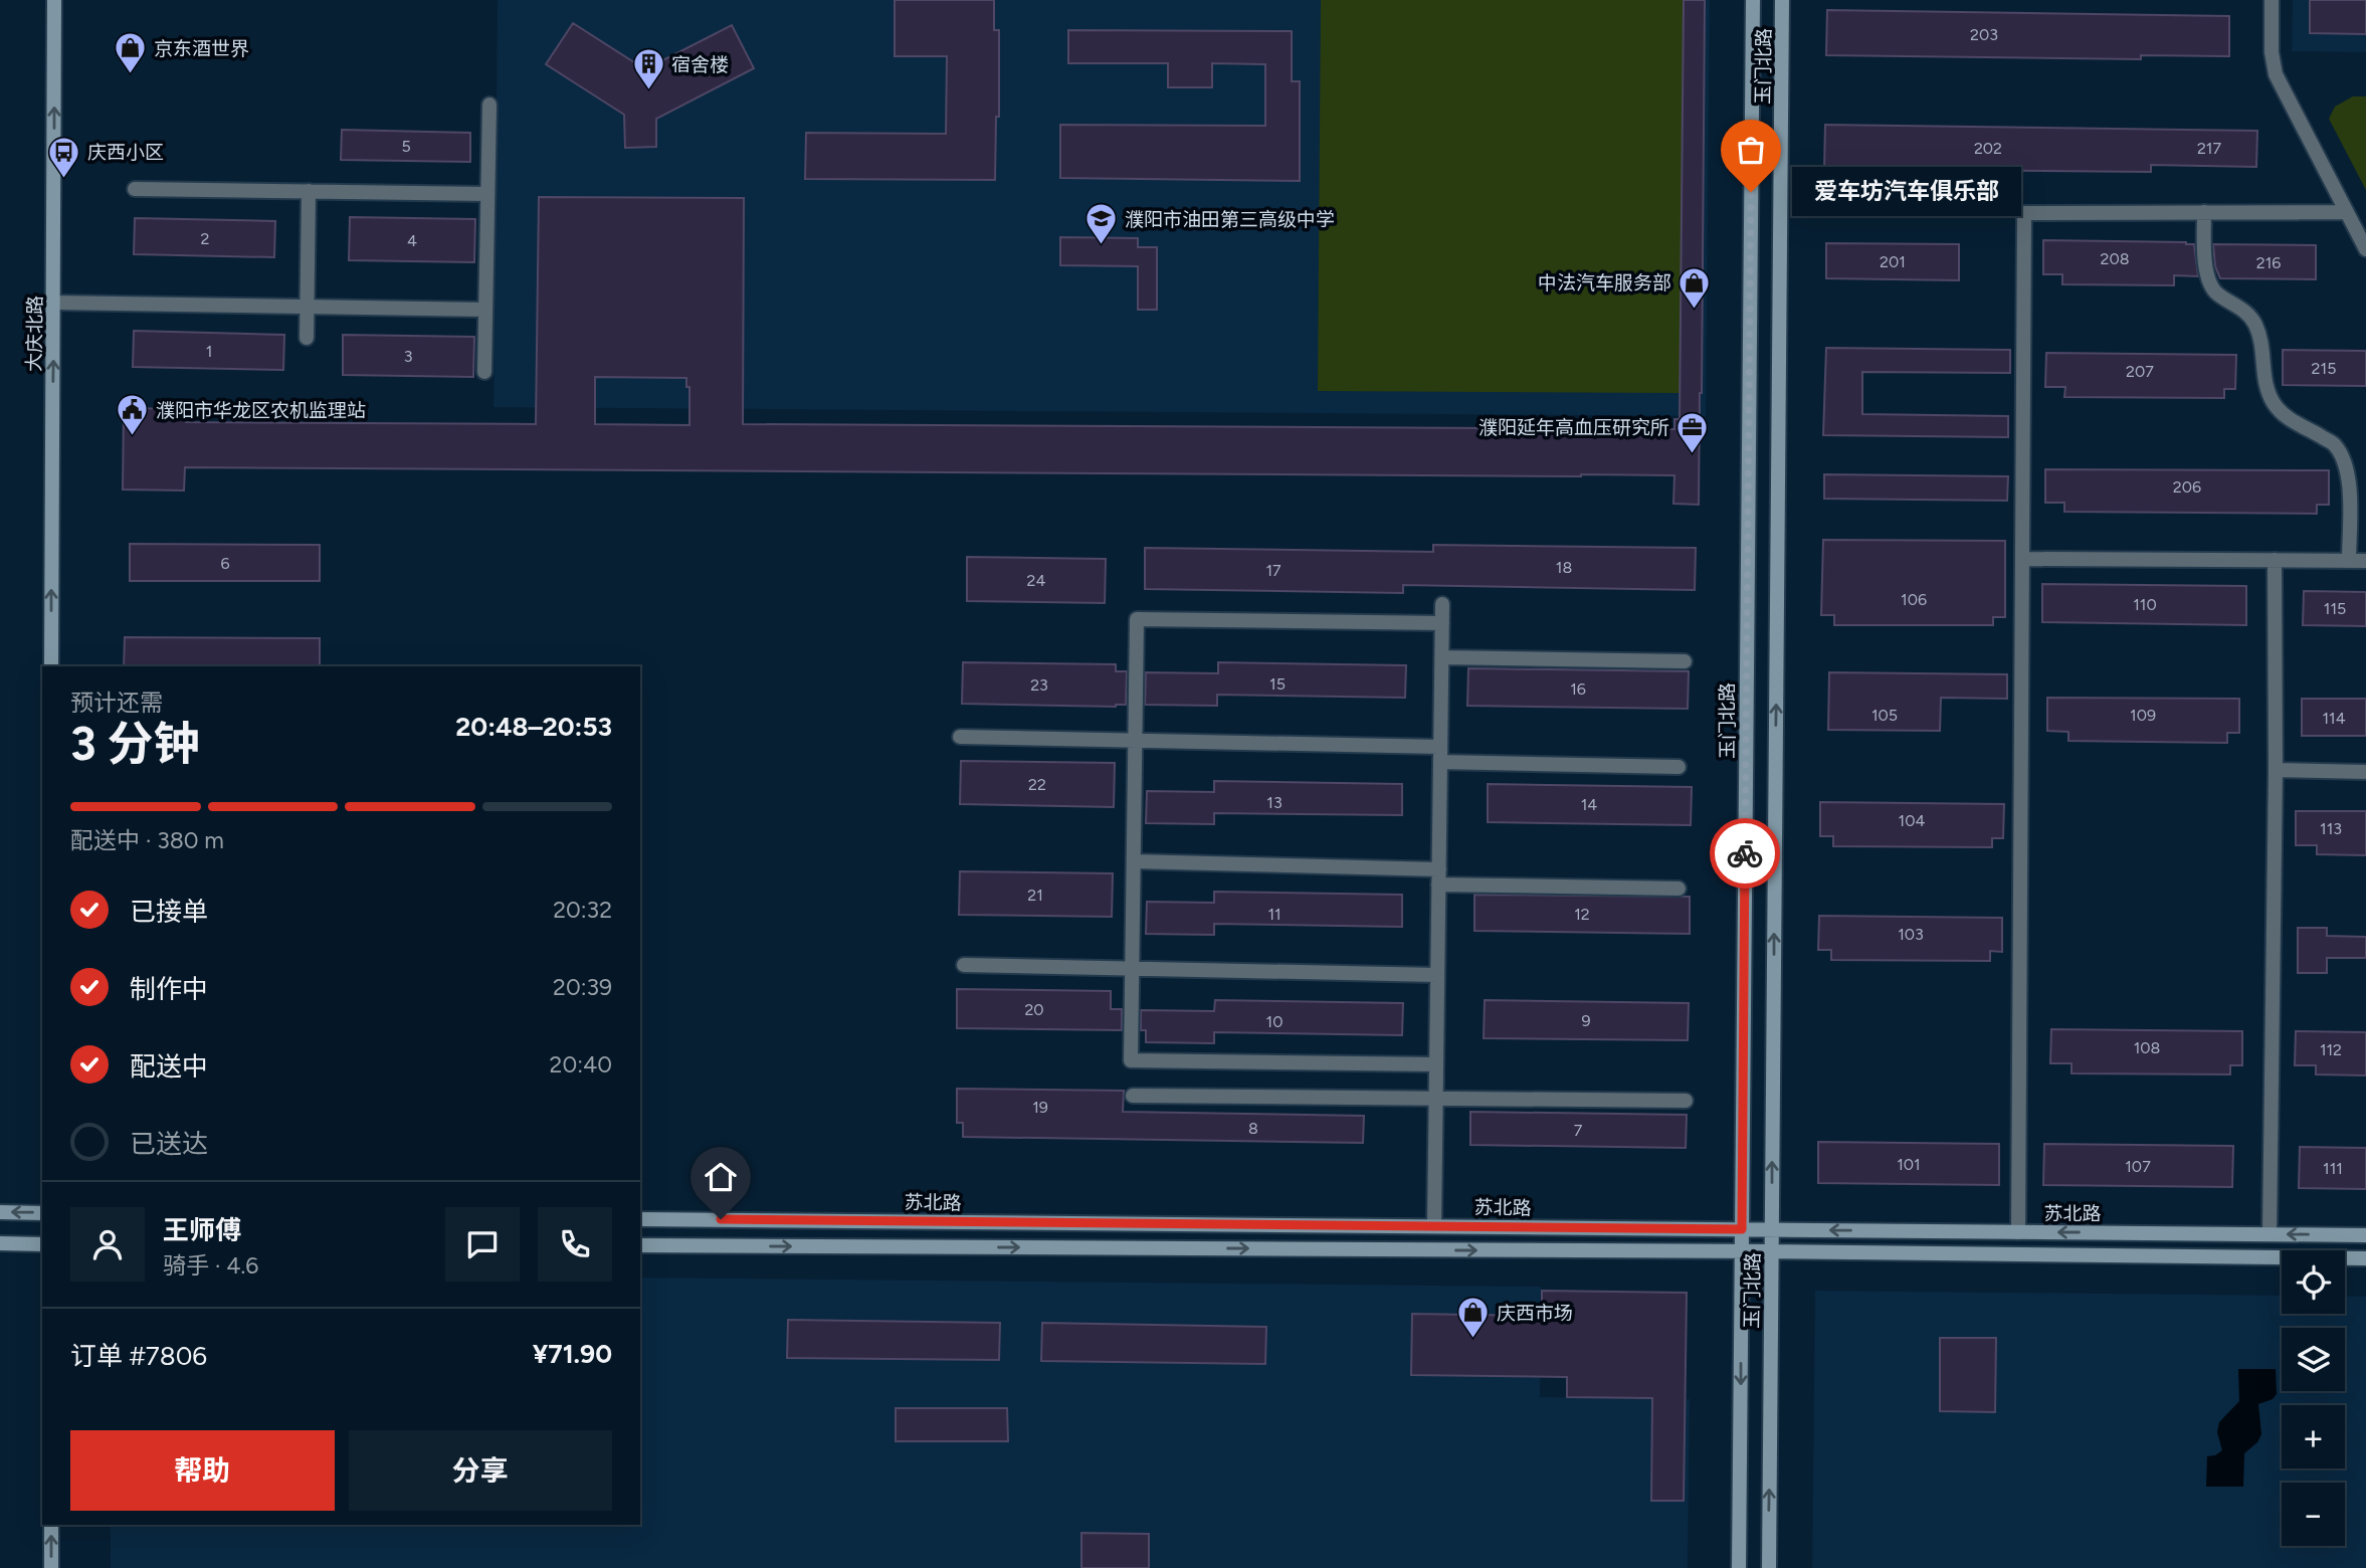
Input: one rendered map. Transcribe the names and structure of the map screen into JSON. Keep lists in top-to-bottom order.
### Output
{
  "streets": {
    "street": ["玉门北路", "大庆北路", "苏北路"]
  },
  "crossings": [
    ["玉门北路", "苏北路"]
  ],
  "one_way": ["大庆北路"],
  "places": {
    "shop": ["京东酒世界", "中法汽车服务部", "庆西市场"],
    "building": ["宿舍楼"],
    "bus stop": ["庆西小区"],
    "other": ["爱车坊汽车俱乐部"],
    "school or university": ["濮阳市油田第三高级中学"],
    "public building": ["濮阳市华龙区农机监理站"],
    "office": ["濮阳延年高血压研究所"]
  },
  "house_numbers": [
    "203",
    "5",
    "202",
    "217",
    "2",
    "4",
    "208",
    "201",
    "216",
    "1",
    "3",
    "215",
    "207",
    "206",
    "6",
    "18",
    "17",
    "24",
    "106",
    "110",
    "115",
    "15",
    "23",
    "16",
    "105",
    "109",
    "114",
    "22",
    "13",
    "14",
    "104",
    "113",
    "21",
    "11",
    "12",
    "103",
    "20",
    "9",
    "10",
    "108",
    "112",
    "19",
    "8",
    "7",
    "101",
    "107",
    "111"
  ],
  "page": {
    "bubble": "爱车坊汽车俱乐部",
    "heading": ["3 分钟", "预计还需", "20:48–20:53"],
    "panel": [
      "王师傅",
      "骑手 · 4.6",
      "订单 #7806",
      "¥71.90"
    ],
    "bar": "配送中 · 380 m",
    "list": [
      ["已接单", "20:32"],
      ["制作中", "20:39"],
      ["配送中", "20:40"],
      "已送达"
    ],
    "map_buttons": ["+", "−"],
    "buttons": ["帮助", "分享"]
  }
}
